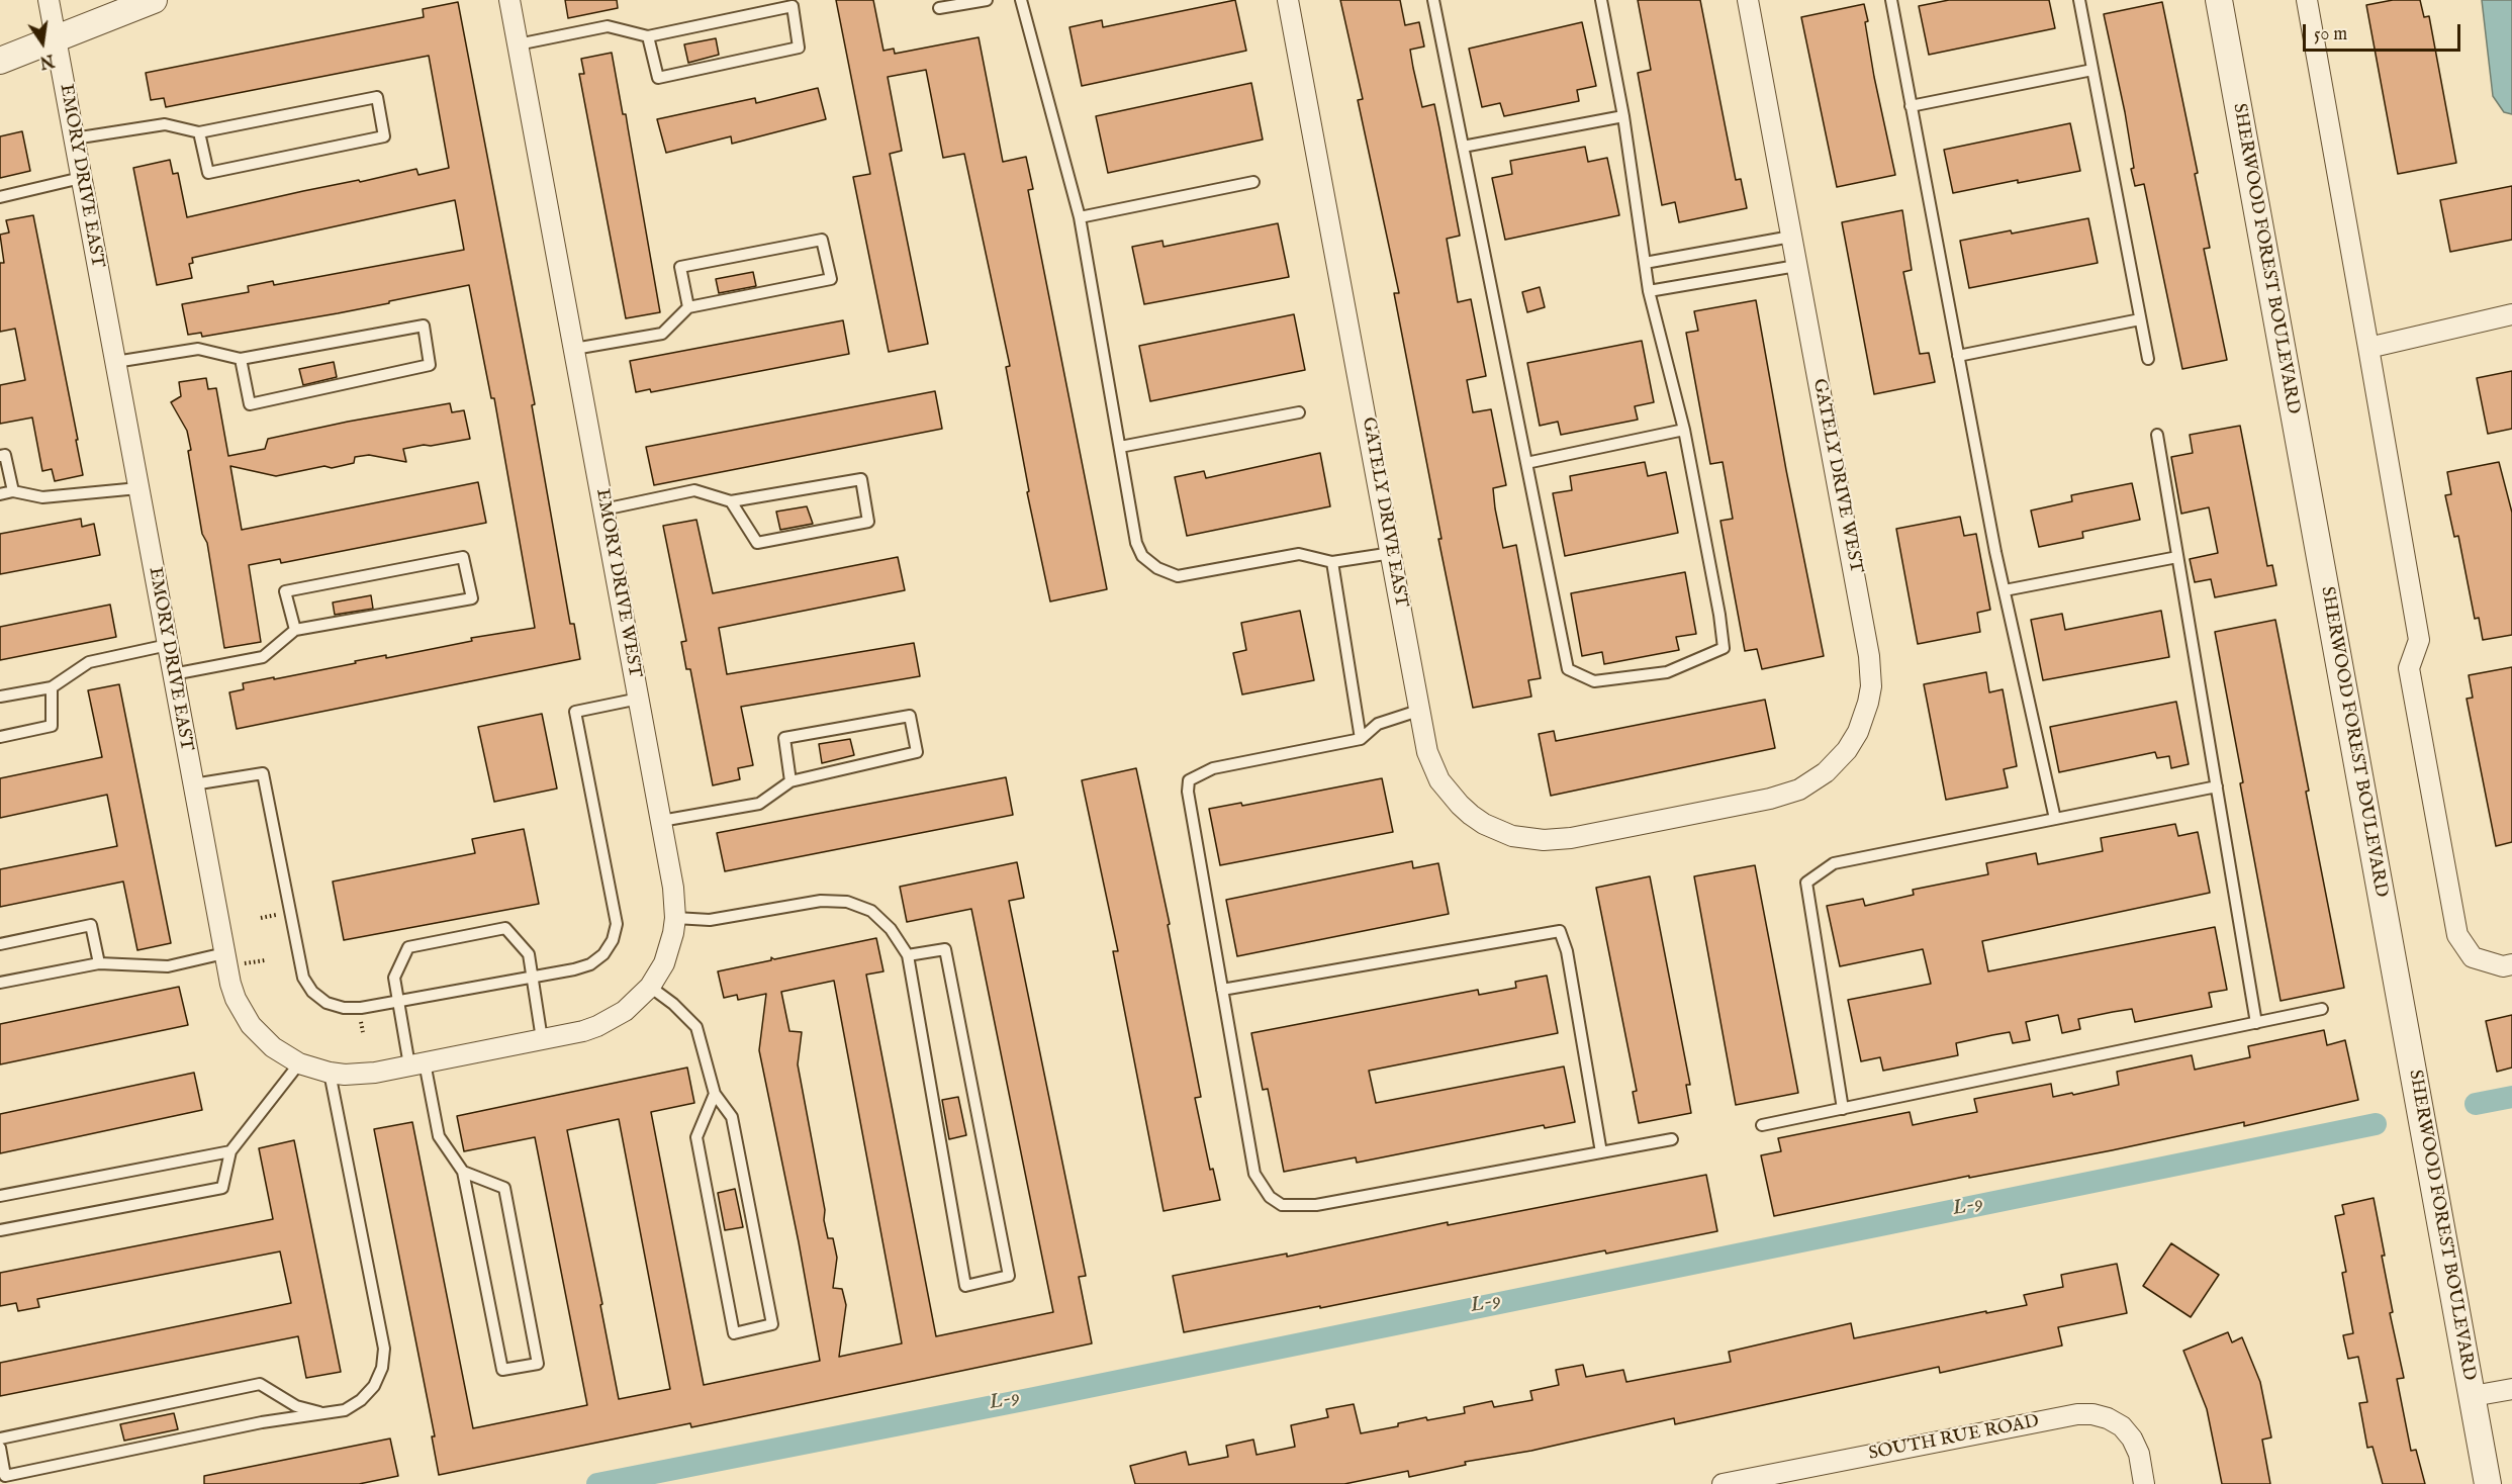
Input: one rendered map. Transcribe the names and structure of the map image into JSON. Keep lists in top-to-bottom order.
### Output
{
  "streets": {
    "street": [
      "EMORY DRIVE EAST",
      "SHERWOOD FOREST BOULEVARD",
      "GATELY DRIVE WEST",
      "GATELY DRIVE EAST",
      "EMORY DRIVE WEST",
      "SOUTH RUE ROAD"
    ]
  },
  "crossings": [
    ["EMORY DRIVE EAST", "EMORY DRIVE WEST"],
    ["GATELY DRIVE WEST", "GATELY DRIVE EAST"]
  ],
  "water": ["L-9"],
  "scale_bar": "50 m",
  "north": "bottom"
}
